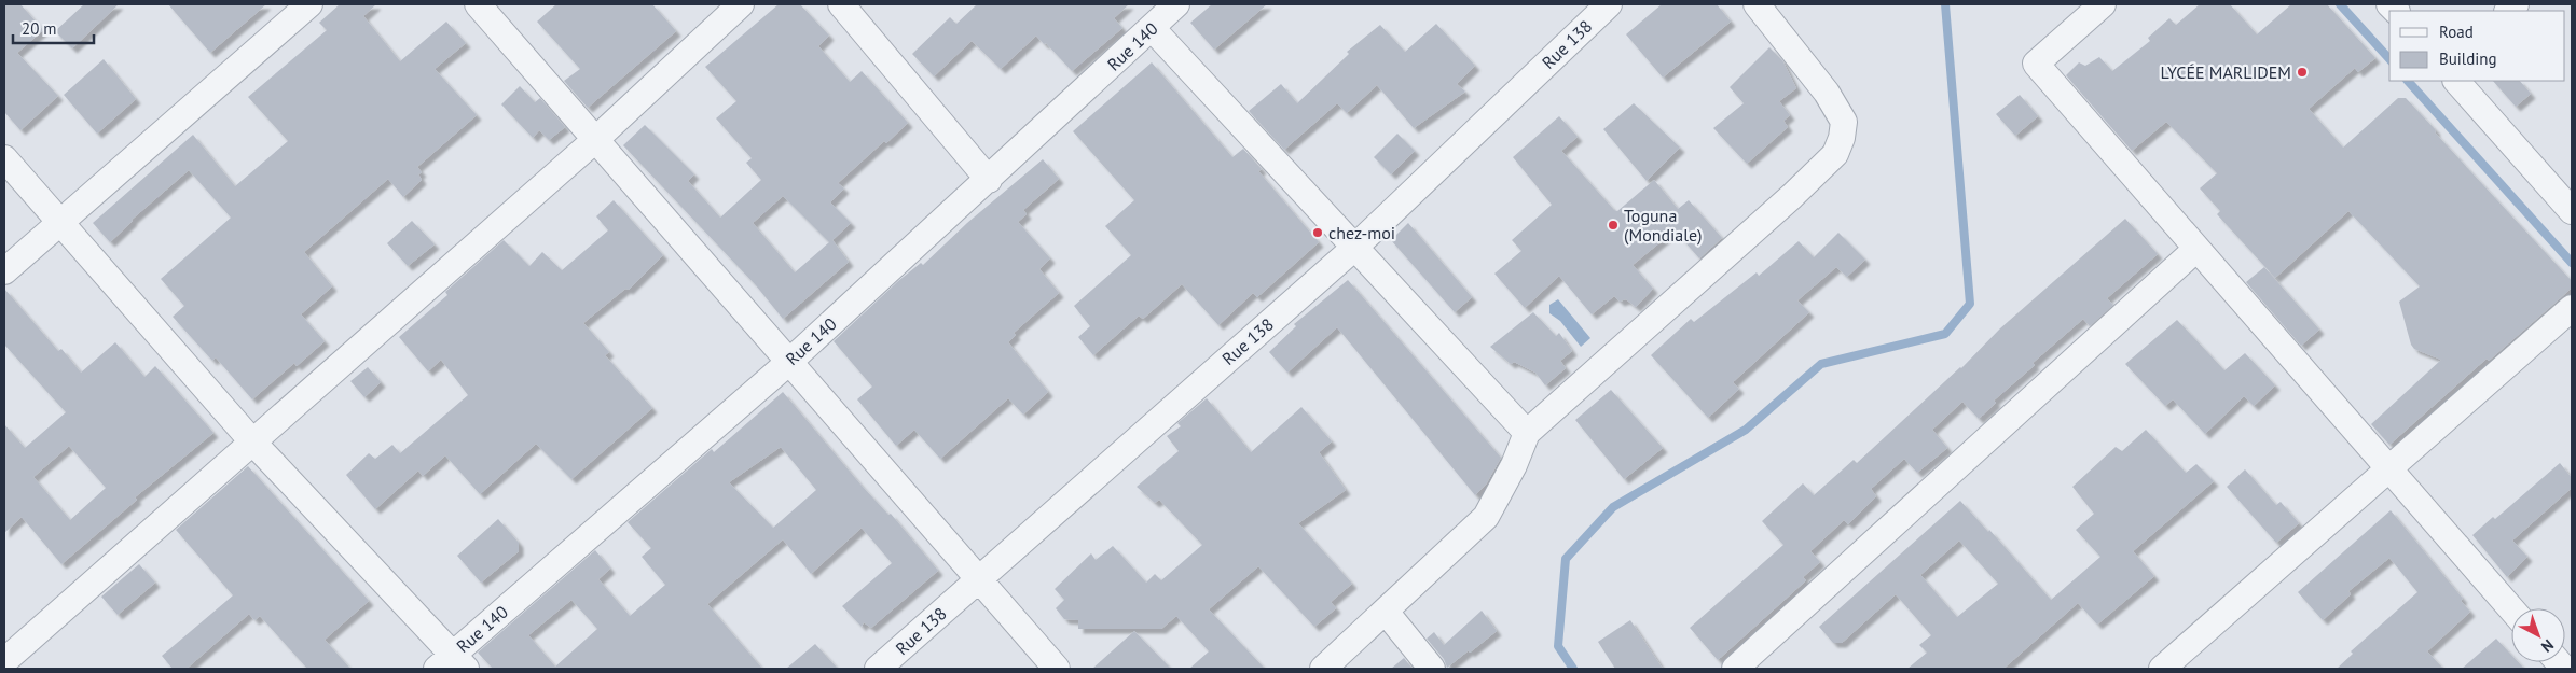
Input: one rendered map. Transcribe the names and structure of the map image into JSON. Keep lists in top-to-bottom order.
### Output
{
  "streets": {
    "street": ["Rue 138", "Rue 140"]
  },
  "places": ["LYCÉE MARLIDEM", "Toguna (Mondiale)", "chez-moi"],
  "legend": ["Road", "Building"],
  "scale_bar": "20 m",
  "north": "bottom right"
}
